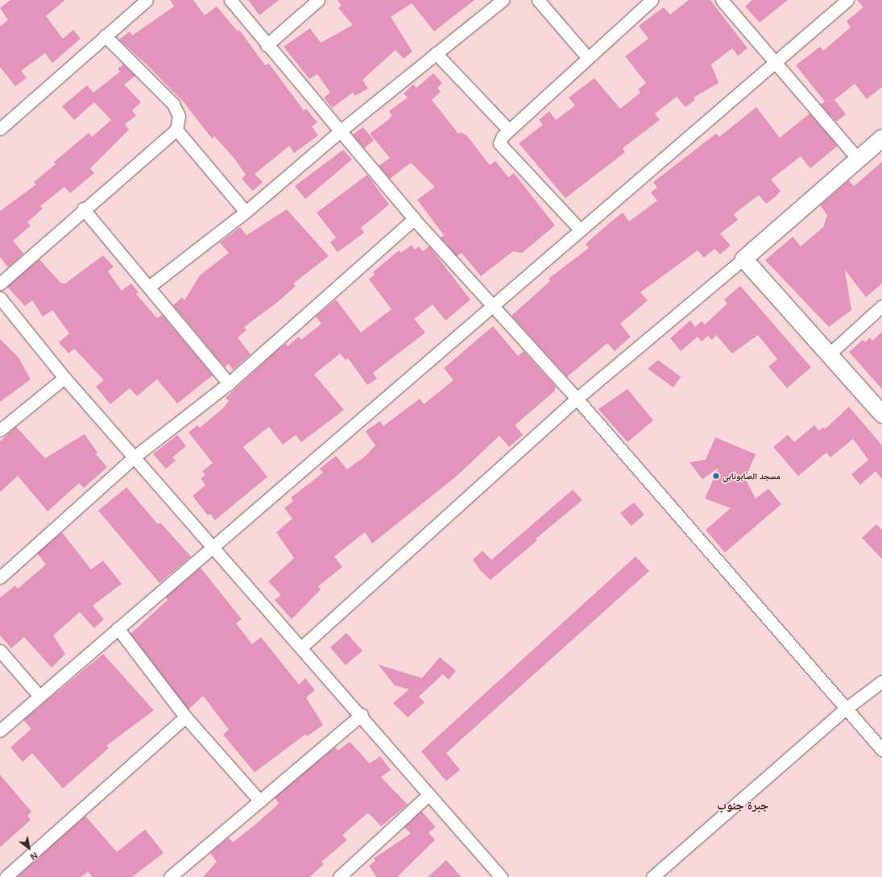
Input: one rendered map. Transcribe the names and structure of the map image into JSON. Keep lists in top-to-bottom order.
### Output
{
  "districts": ["جبرة جنوب"],
  "places": ["مسجد الصابونابي"],
  "north": "bottom right"
}
